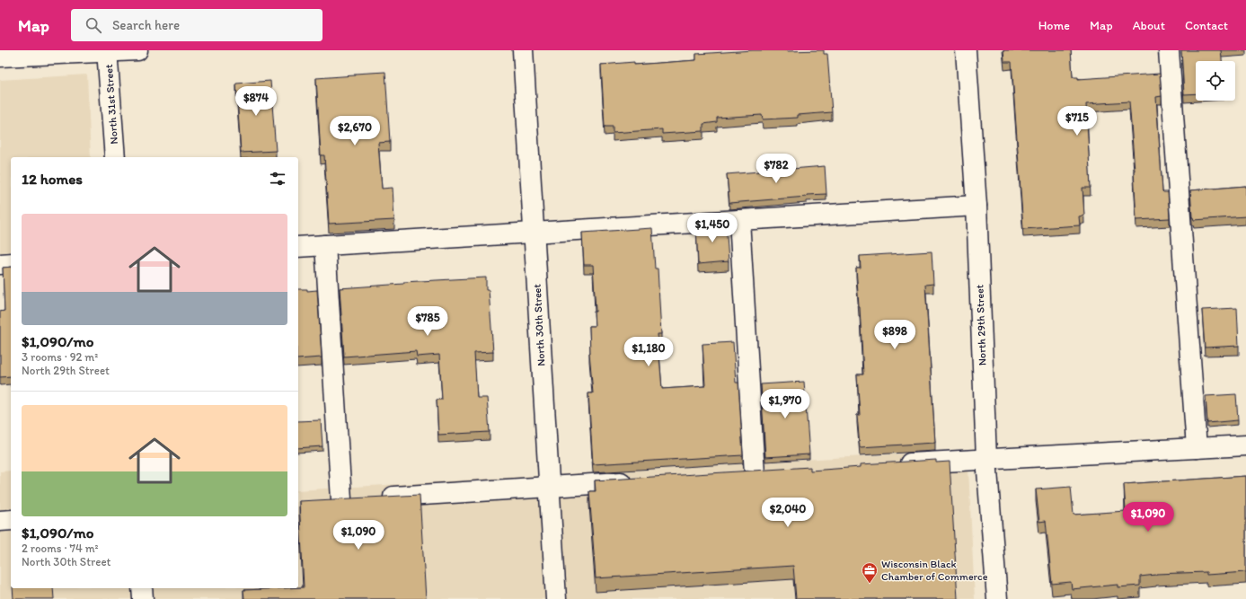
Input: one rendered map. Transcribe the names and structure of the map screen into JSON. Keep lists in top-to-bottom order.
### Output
{
  "streets": {
    "street": ["North 31st Street", "North 30th Street", "North 29th Street"]
  },
  "places": {
    "office": ["Wisconsin Black Chamber of Commerce"]
  },
  "page": {
    "header": "Map",
    "search": "Search here",
    "nav": [
      "Home",
      "Map",
      "About",
      "Contact"
    ],
    "price": [
      "$874",
      "$715",
      "$2,670",
      "$782",
      "$1,450",
      "$785",
      "$898",
      "$1,180",
      "$1,970",
      "$2,040",
      "$1,090",
      "$1,090"
    ],
    "heading": "12 homes",
    "list": [
      {
        "name": "$1,090/mo",
        "note": "3 rooms · 92 m² · North 29th Street"
      },
      {
        "name": "$1,090/mo",
        "note": "2 rooms · 74 m² · North 30th Street"
      }
    ]
  }
}
